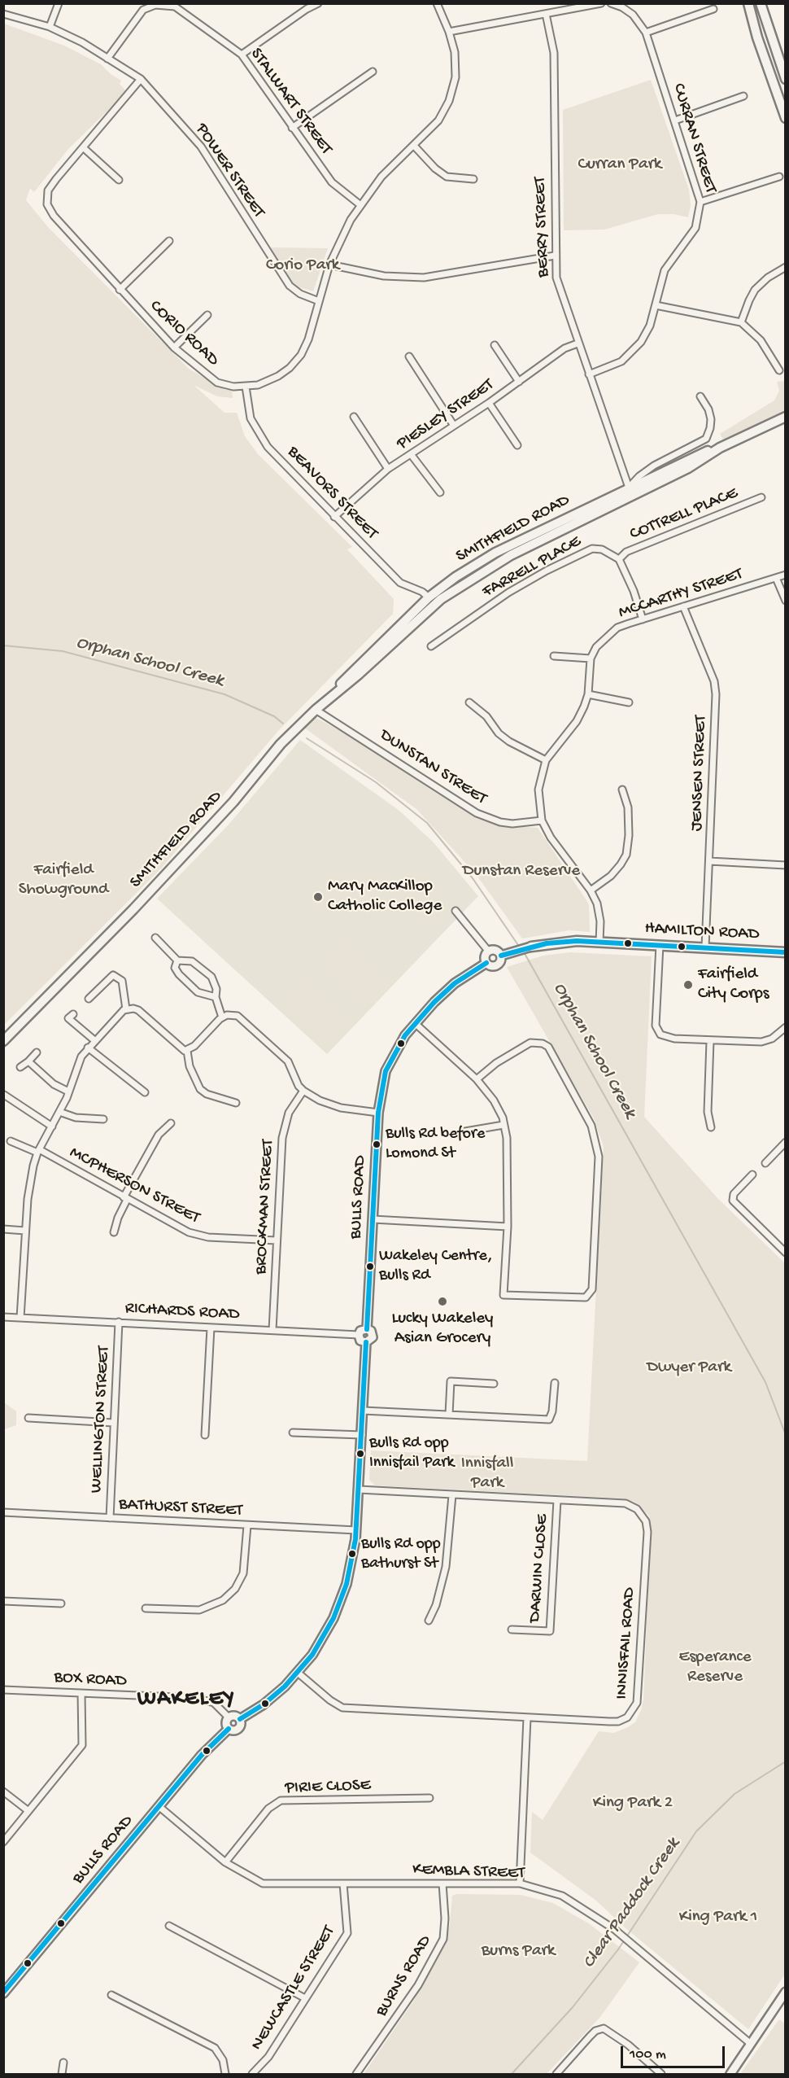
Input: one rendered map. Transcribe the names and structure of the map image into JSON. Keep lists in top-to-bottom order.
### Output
{
  "streets": {
    "main road": ["SMITHFIELD ROAD", "HAMILTON ROAD"],
    "street": [
      "STALWART STREET",
      "CURRAN STREET",
      "POWER STREET",
      "BERRY STREET",
      "CORIO ROAD",
      "PIESLEY STREET",
      "BEAVORS STREET",
      "COTTRELL PLACE",
      "FARRELL PLACE",
      "MCCARTHY STREET",
      "DUNSTAN STREET",
      "JENSEN STREET",
      "MCPHERSON STREET",
      "BULLS ROAD",
      "BROCKMAN STREET",
      "RICHARDS ROAD",
      "WELLINGTON STREET",
      "BATHURST STREET",
      "DARWIN CLOSE",
      "INNISFAIL ROAD",
      "BOX ROAD",
      "PIRIE CLOSE",
      "KEMBLA STREET",
      "BURNS ROAD",
      "NEWCASTLE STREET"
    ]
  },
  "crossings": [
    ["STALWART STREET", "POWER STREET"],
    ["STALWART STREET", "CORIO ROAD"],
    ["CURRAN STREET", "BERRY STREET"],
    ["POWER STREET", "CORIO ROAD"],
    ["BERRY STREET", "PIESLEY STREET"],
    ["BERRY STREET", "SMITHFIELD ROAD"],
    ["CORIO ROAD", "BEAVORS STREET"],
    ["PIESLEY STREET", "BEAVORS STREET"],
    ["BEAVORS STREET", "SMITHFIELD ROAD"],
    ["COTTRELL PLACE", "FARRELL PLACE"],
    ["SMITHFIELD ROAD", "DUNSTAN STREET"],
    ["MCCARTHY STREET", "DUNSTAN STREET"],
    ["MCCARTHY STREET", "JENSEN STREET"],
    ["MCCARTHY STREET", "HAMILTON ROAD"],
    ["JENSEN STREET", "HAMILTON ROAD"],
    ["HAMILTON ROAD", "BULLS ROAD"],
    ["MCPHERSON STREET", "BROCKMAN STREET"],
    ["BULLS ROAD", "RICHARDS ROAD"],
    ["BULLS ROAD", "BOX ROAD"],
    ["BULLS ROAD", "KEMBLA STREET"],
    ["BROCKMAN STREET", "RICHARDS ROAD"],
    ["RICHARDS ROAD", "WELLINGTON STREET"],
    ["WELLINGTON STREET", "BATHURST STREET"],
    ["DARWIN CLOSE", "INNISFAIL ROAD"],
    ["PIRIE CLOSE", "KEMBLA STREET"],
    ["KEMBLA STREET", "BURNS ROAD"],
    ["KEMBLA STREET", "NEWCASTLE STREET"]
  ],
  "districts": ["WAKELEY"],
  "water": ["Orphan School Creek", "Clear Paddock Creek"],
  "parks": [
    "Curran Park",
    "Corio Park",
    "Fairfield Showground",
    "Dunstan Reserve",
    "Dwyer Park",
    "Innisfall Park",
    "Esperance Reserve",
    "King Park 2",
    "King Park 1",
    "Burns Park"
  ],
  "places": [
    "Mary MacKillop Catholic College",
    "Fairfield City Corps",
    "Bulls Rd before Lomond St",
    "Wakeley Centre, Bulls Rd",
    "Lucky Wakeley Asian Grocery",
    "Bulls Rd opp Innisfail Park",
    "Bulls Rd opp Bathurst St"
  ],
  "scale_bar": "100 m"
}
